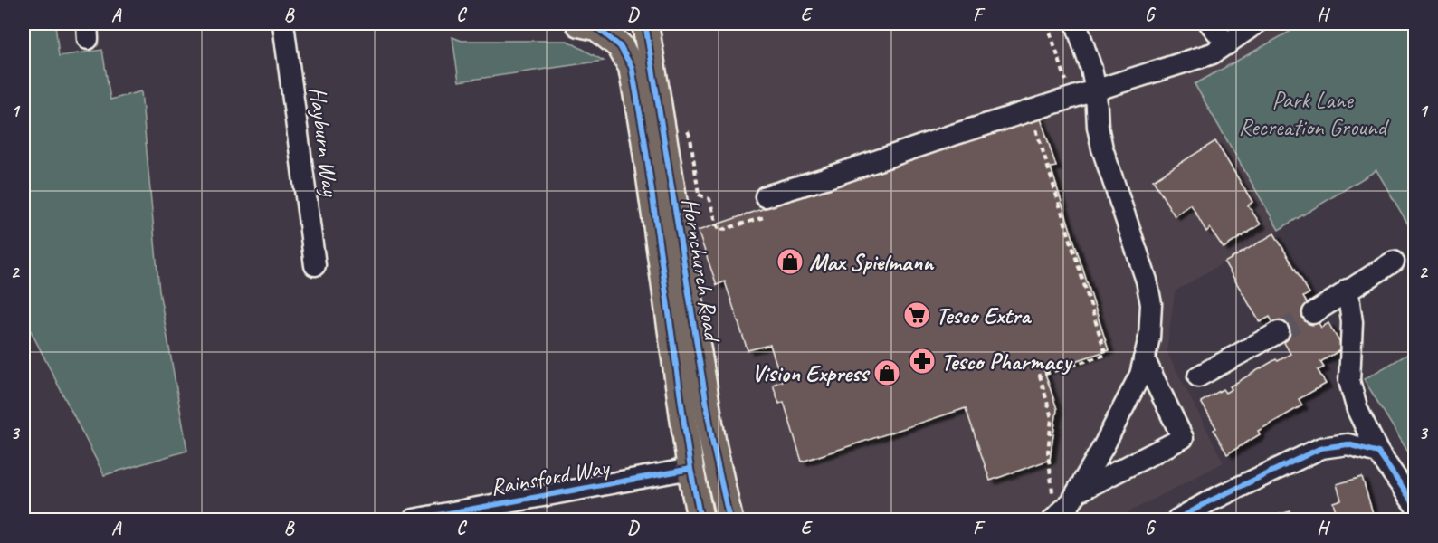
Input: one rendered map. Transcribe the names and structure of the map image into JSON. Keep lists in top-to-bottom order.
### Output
{
  "streets": {
    "main road": ["Hornchurch Road"],
    "street": ["Hayburn Way", "Rainsford Way"]
  },
  "crossings": [
    ["Hornchurch Road", "Rainsford Way"]
  ],
  "parks": ["Park Lane Recreation Ground"],
  "places": {
    "shop": ["Max Spielmann", "Vision Express"],
    "supermarket": ["Tesco Extra"],
    "pharmacy": ["Tesco Pharmacy"]
  },
  "grid": {
    "columns": [
      "A",
      "B",
      "C",
      "D",
      "E",
      "F",
      "G",
      "H"
    ],
    "rows": ["1", "2", "3"]
  }
}
